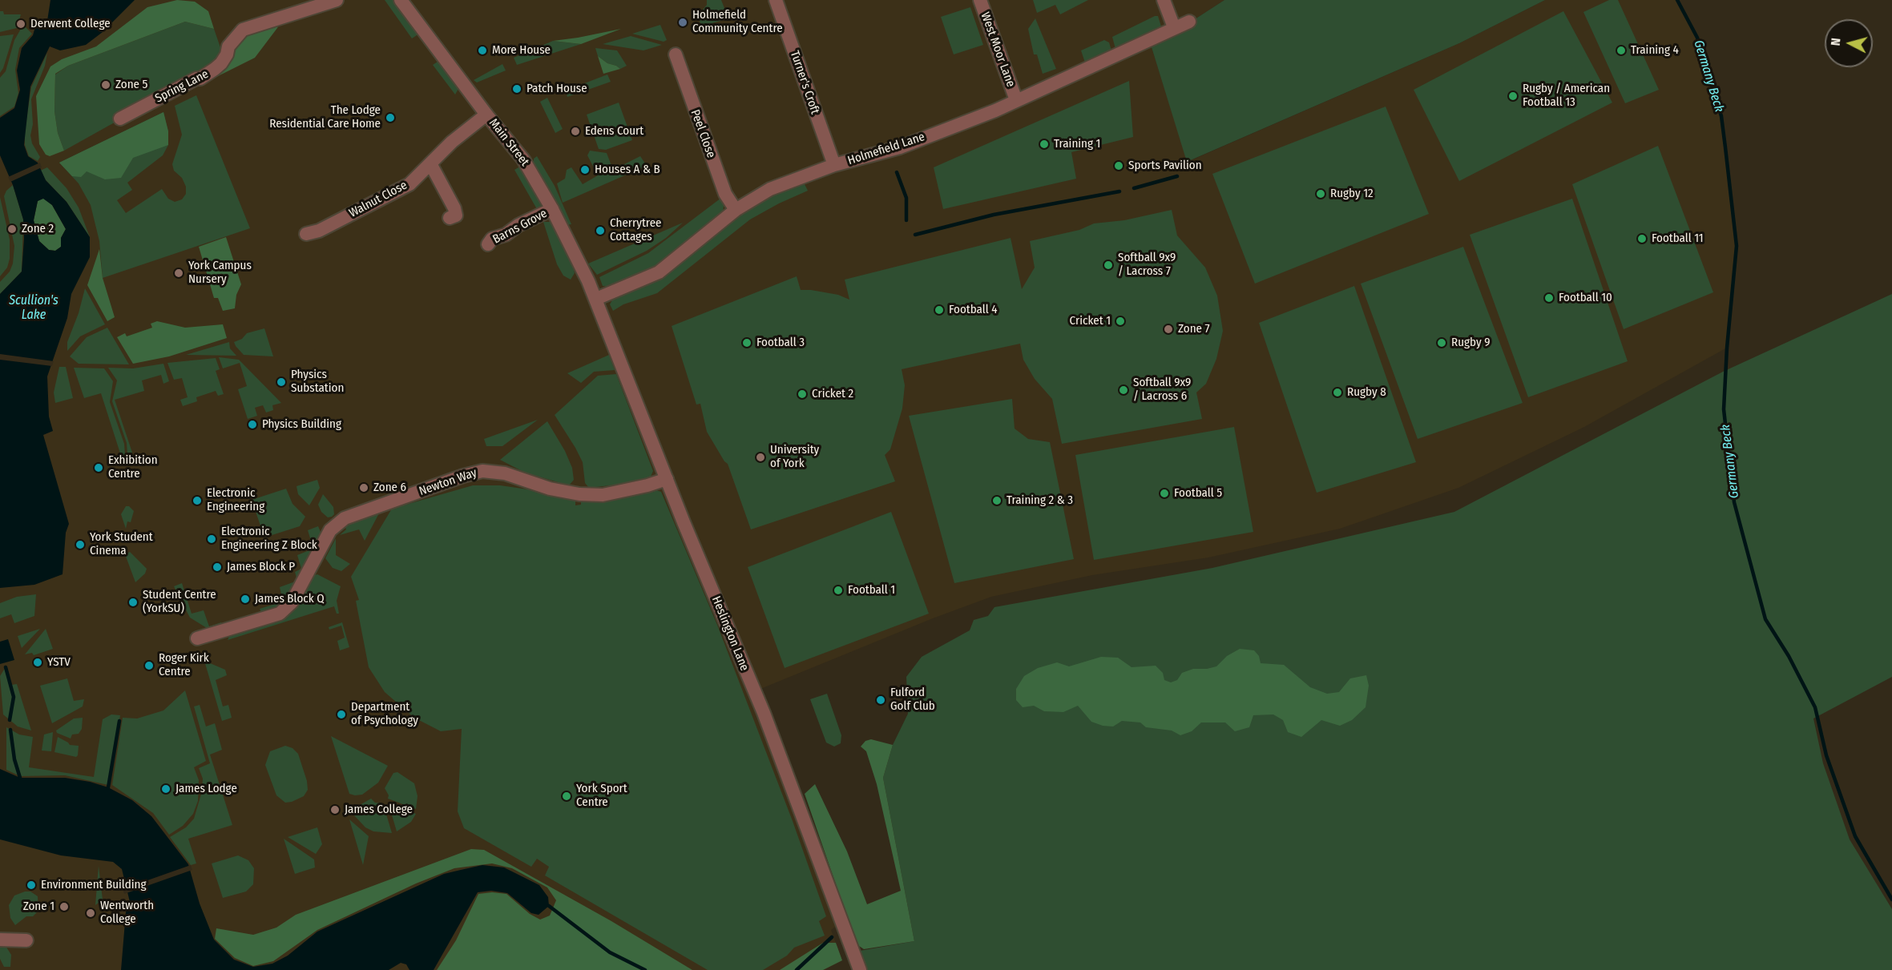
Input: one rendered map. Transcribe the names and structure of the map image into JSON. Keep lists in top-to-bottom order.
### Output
{
  "streets": {
    "street": [
      "West Moor Lane",
      "Turner's Croft",
      "Spring Lane",
      "Peel Close",
      "Main Street",
      "Holmefield Lane",
      "Walnut Close",
      "Barns Grove",
      "Newton Way",
      "Heslington Lane"
    ]
  },
  "crossings": [
    ["West Moor Lane", "Holmefield Lane"],
    ["Turner's Croft", "Holmefield Lane"],
    ["Peel Close", "Holmefield Lane"],
    ["Main Street", "Holmefield Lane"],
    ["Main Street", "Walnut Close"],
    ["Main Street", "Barns Grove"],
    ["Main Street", "Heslington Lane"],
    ["Holmefield Lane", "Heslington Lane"],
    ["Newton Way", "Heslington Lane"]
  ],
  "water": ["Germany Beck", "Scullion's Lake"],
  "places": [
    "Holmefield Community Centre",
    "Derwent College",
    "More House",
    "Training 4",
    "Zone 5",
    "Patch House",
    "Rugby / American Football 13",
    "The Lodge Residential Care Home",
    "Edens Court",
    "Training 1",
    "Sports Pavilion",
    "Houses A & B",
    "Rugby 12",
    "Zone 2",
    "Cherrytree Cottages",
    "Football 11",
    "Softball 9x9 / Lacross 7",
    "York Campus Nursery",
    "Football 10",
    "Football 4",
    "Cricket 1",
    "Zone 7",
    "Football 3",
    "Rugby 9",
    "Physics Substation",
    "Softball 9x9 / Lacross 6",
    "Rugby 8",
    "Cricket 2",
    "Physics Building",
    "University of York",
    "Exhibition Centre",
    "Zone 6",
    "Football 5",
    "Electronic Engineering",
    "Training 2 & 3",
    "Electronic Engineering Z Block",
    "York Student Cinema",
    "James Block P",
    "Football 1",
    "James Block Q",
    "Student Centre (YorkSU)",
    "YSTV",
    "Roger Kirk Centre",
    "Fulford Golf Club",
    "Department of Psychology",
    "James Lodge",
    "York Sport Centre",
    "James College",
    "Environment Building",
    "Zone 1",
    "Wentworth College"
  ],
  "north": "left"
}
